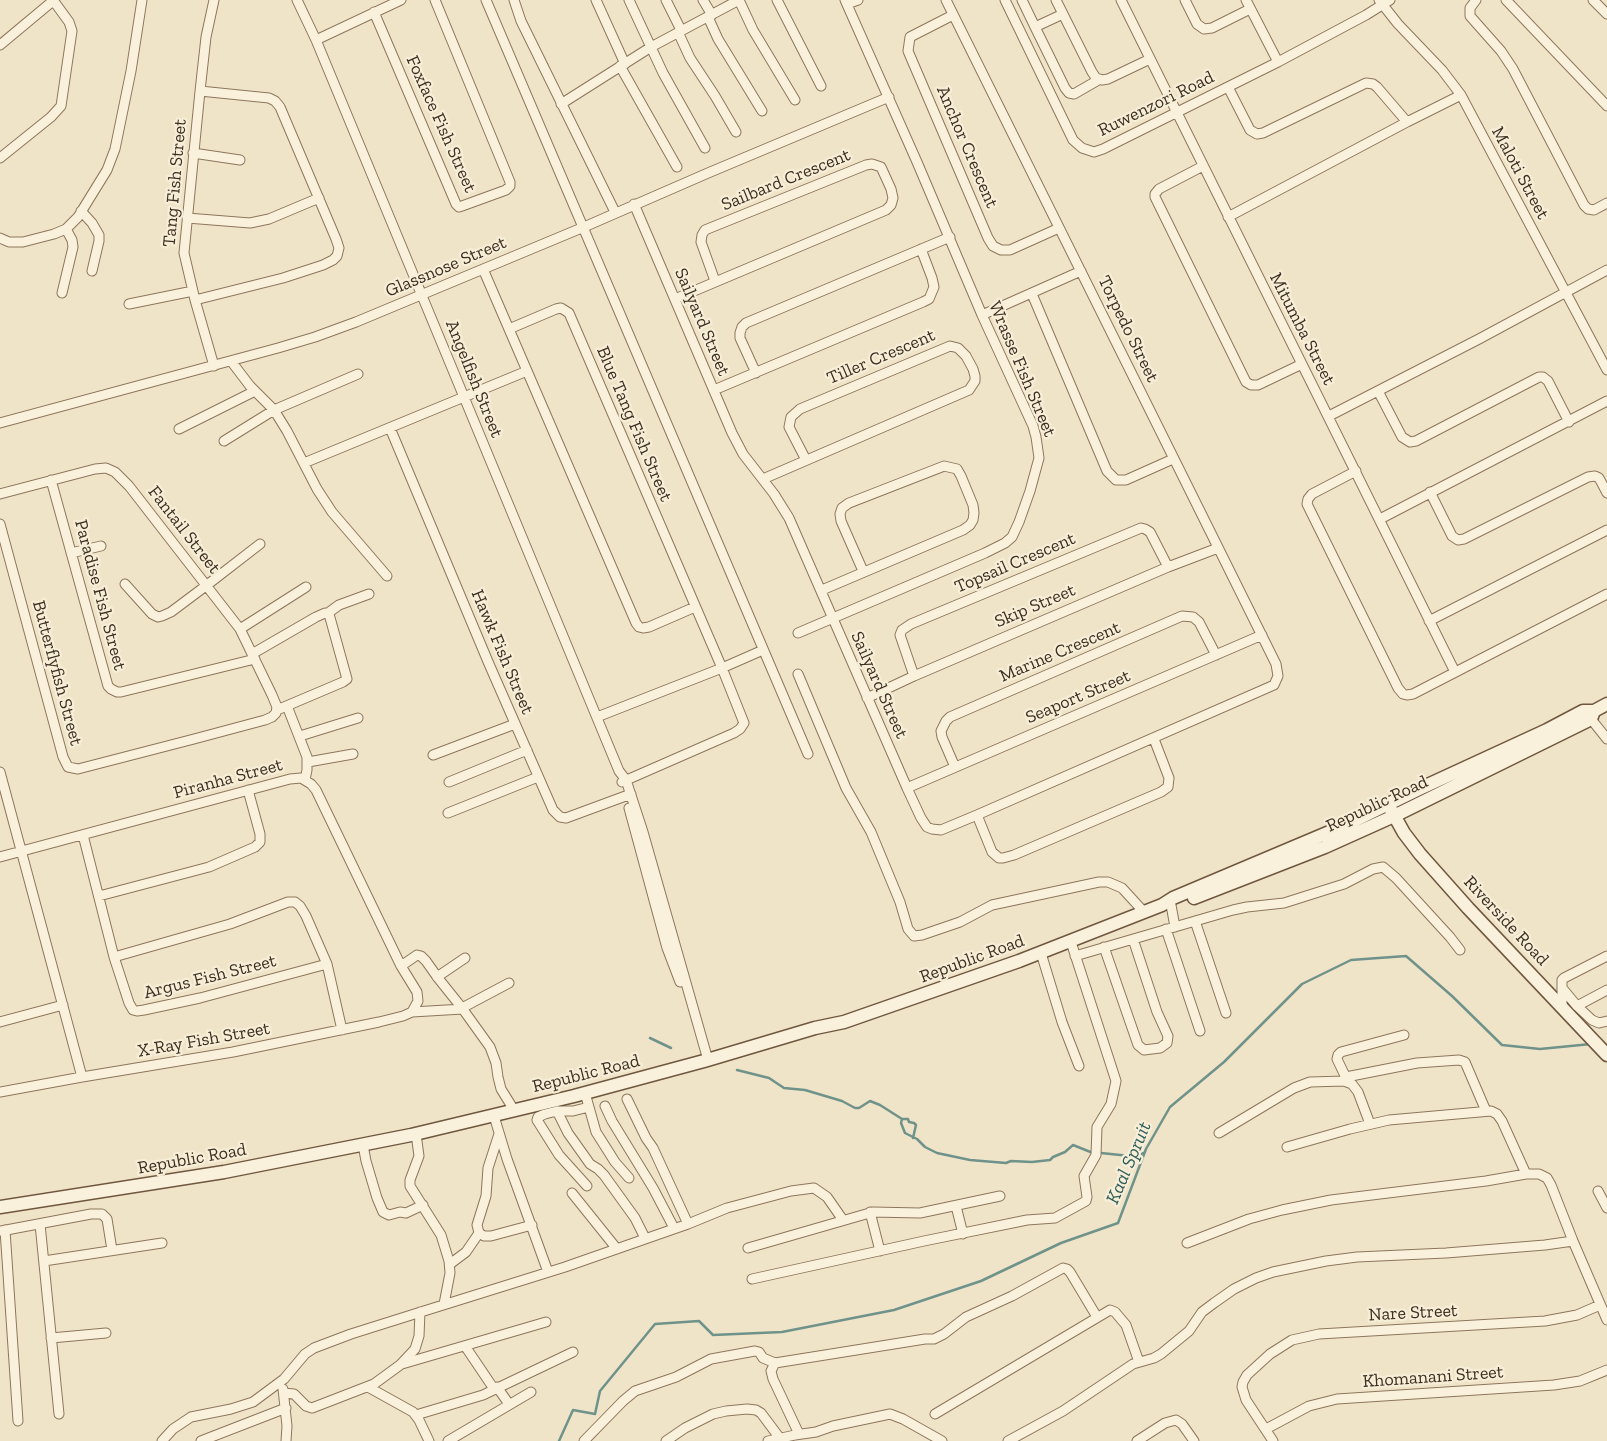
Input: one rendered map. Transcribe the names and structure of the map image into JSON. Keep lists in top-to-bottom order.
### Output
{
  "streets": {
    "street": [
      "Ruwenzori Road",
      "Foxface Fish Street",
      "Anchor Crescent",
      "Maloti Street",
      "Sailbard Crescent",
      "Tang Fish Street",
      "Glassnose Street",
      "Sailyard Street",
      "Torpedo Street",
      "Mitumba Street",
      "Tiller Crescent",
      "Wrasse Fish Street",
      "Angelfish Street",
      "Blue Tang Fish Street",
      "Fantail Street",
      "Topsail Crescent",
      "Paradise Fish Street",
      "Skip Street",
      "Hawk Fish Street",
      "Marine Crescent",
      "Butterflyfish Street",
      "Seaport Street",
      "Piranha Street",
      "Republic Road",
      "Riverside Road",
      "Argus Fish Street",
      "X-Ray Fish Street",
      "Nare Street",
      "Khomanani Street"
    ]
  },
  "crossings": [
    ["Ruwenzori Road", "Maloti Street"],
    ["Ruwenzori Road", "Mitumba Street"],
    ["Anchor Crescent", "Torpedo Street"],
    ["Sailbard Crescent", "Sailyard Street"],
    ["Tang Fish Street", "Glassnose Street"],
    ["Glassnose Street", "Sailyard Street"],
    ["Glassnose Street", "Wrasse Fish Street"],
    ["Glassnose Street", "Angelfish Street"],
    ["Sailyard Street", "Torpedo Street"],
    ["Sailyard Street", "Tiller Crescent"],
    ["Sailyard Street", "Wrasse Fish Street"],
    ["Sailyard Street", "Skip Street"],
    ["Sailyard Street", "Seaport Street"],
    ["Torpedo Street", "Skip Street"],
    ["Torpedo Street", "Seaport Street"],
    ["Angelfish Street", "Blue Tang Fish Street"],
    ["Angelfish Street", "Hawk Fish Street"],
    ["Angelfish Street", "Republic Road"],
    ["Fantail Street", "Paradise Fish Street"],
    ["Fantail Street", "Butterflyfish Street"],
    ["Topsail Crescent", "Skip Street"],
    ["Marine Crescent", "Seaport Street"],
    ["Piranha Street", "Argus Fish Street"],
    ["Piranha Street", "X-Ray Fish Street"],
    ["Republic Road", "Riverside Road"],
    ["Nare Street", "Khomanani Street"]
  ],
  "water": ["Kaal Spruit"]
}
